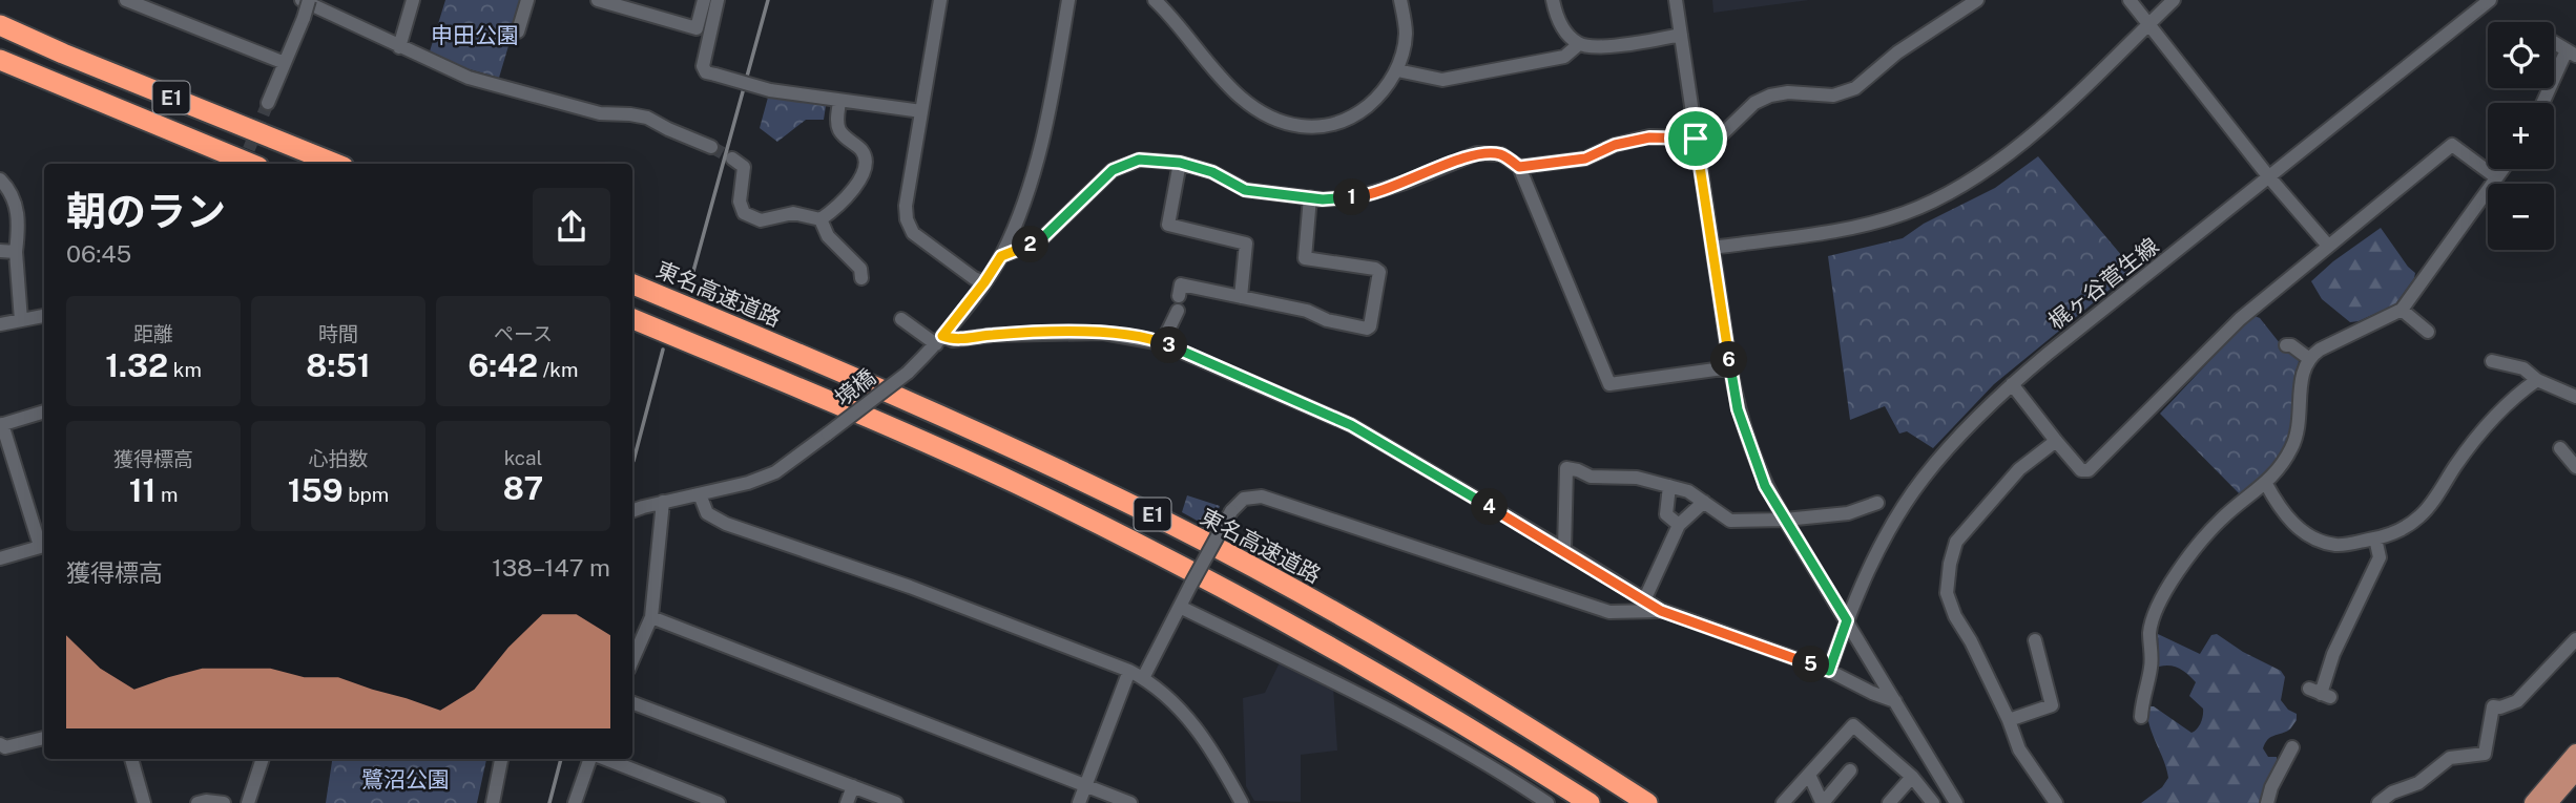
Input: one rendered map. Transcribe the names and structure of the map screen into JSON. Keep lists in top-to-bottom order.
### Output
{
  "streets": {
    "highway": ["E1", "東名高速道路"],
    "street": ["梶ヶ谷菅生線", "境橋"]
  },
  "parks": ["申田公園", "鷺沼公園"],
  "page": {
    "map_buttons": ["+", "−"],
    "heading": ["朝のラン", "06:45"],
    "pins": [
      "1",
      "2",
      "3",
      "6",
      "4",
      "5"
    ],
    "stats": [
      ["距離", "1.32 km"],
      ["時間", "8:51"],
      ["ペース", "6:42 /km"],
      ["獲得標高", "11 m"],
      ["心拍数", "159 bpm"],
      ["kcal", "87"]
    ],
    "chart": ["獲得標高", "138–147 m"]
  }
}
